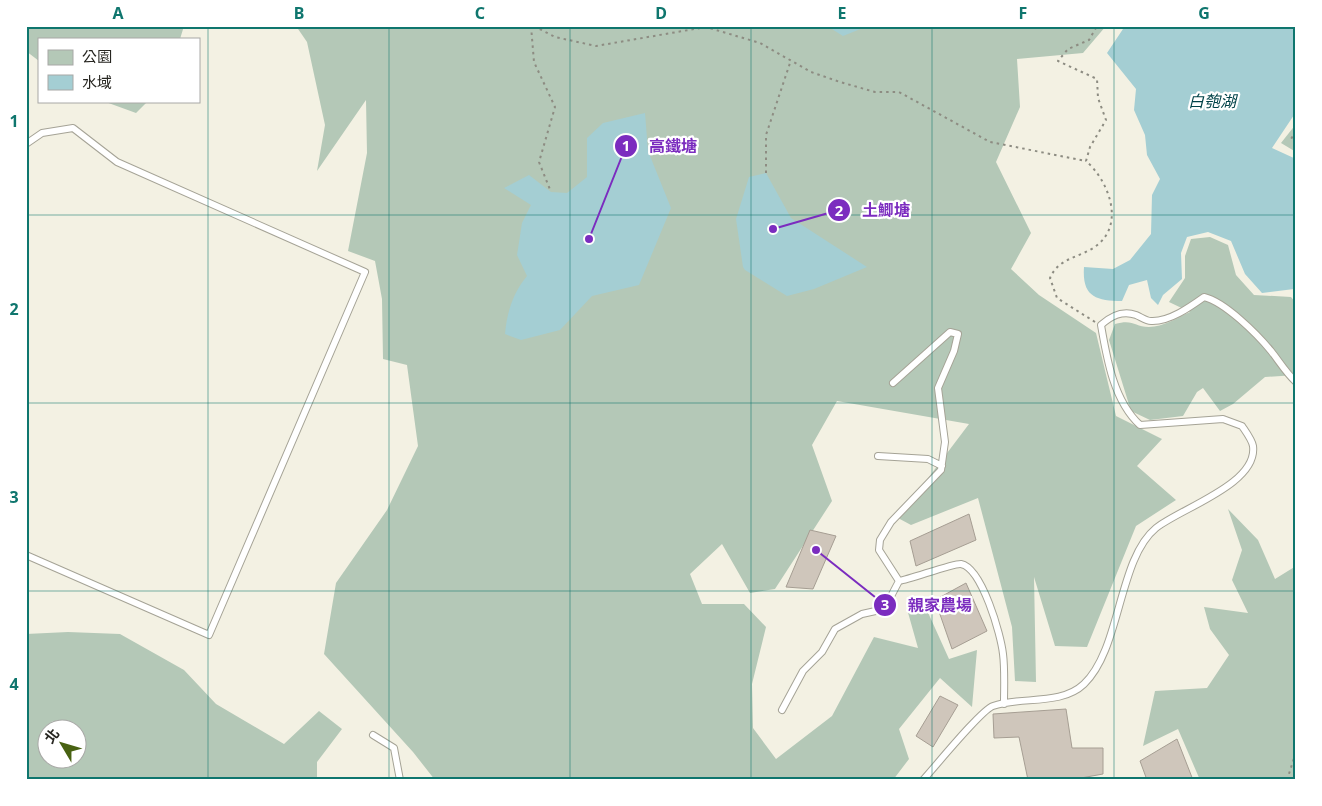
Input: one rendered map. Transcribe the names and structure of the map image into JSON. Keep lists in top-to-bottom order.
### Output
{
  "water": ["白匏湖"],
  "places": ["土鯽塘", "高鐵塘", "親家農場"],
  "legend": ["公園", "水域"],
  "north": "top left",
  "grid": {
    "columns": [
      "A",
      "B",
      "C",
      "D",
      "E",
      "F",
      "G"
    ],
    "rows": [
      "1",
      "2",
      "3",
      "4"
    ]
  }
}
